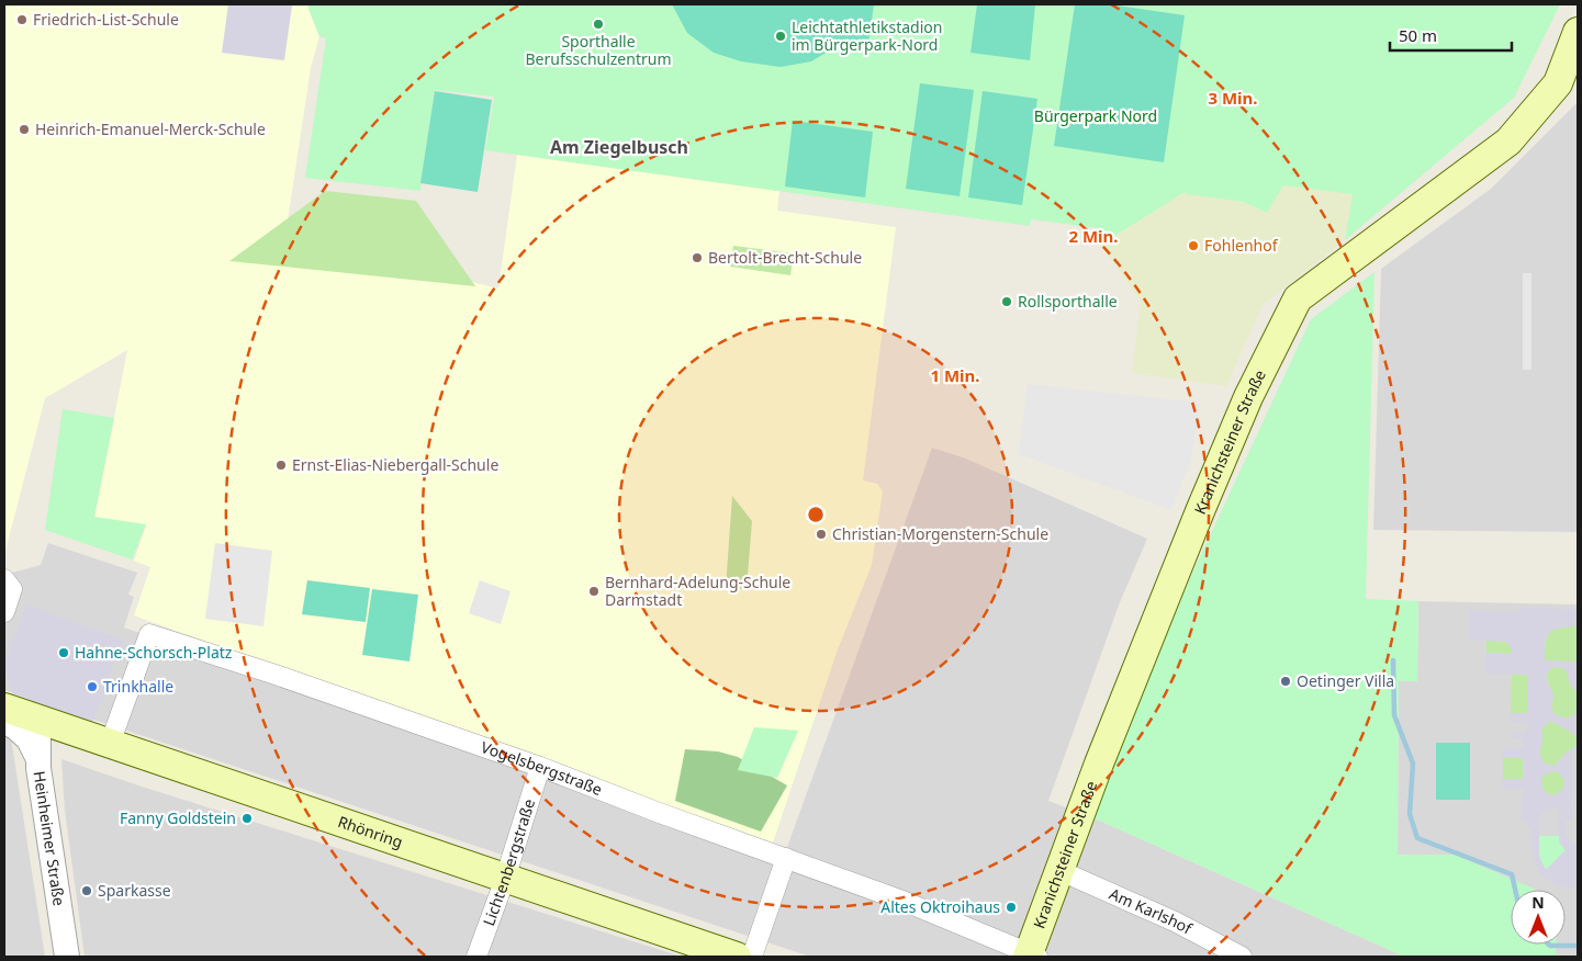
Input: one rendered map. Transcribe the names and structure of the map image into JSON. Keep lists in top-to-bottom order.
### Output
{
  "streets": {
    "main road": ["Kranichsteiner Straße", "Rhönring"],
    "street": [
      "Vogelsbergstraße",
      "Heinheimer Straße",
      "Lichtenbergstraße",
      "Am Karlshof"
    ]
  },
  "crossings": [
    ["Kranichsteiner Straße", "Vogelsbergstraße"],
    ["Kranichsteiner Straße", "Am Karlshof"],
    ["Vogelsbergstraße", "Rhönring"],
    ["Vogelsbergstraße", "Lichtenbergstraße"],
    ["Rhönring", "Heinheimer Straße"],
    ["Rhönring", "Lichtenbergstraße"]
  ],
  "districts": ["Am Ziegelbusch"],
  "parks": ["Bürgerpark Nord"],
  "places": [
    "Friedrich-List-Schule",
    "Sporthalle Berufsschulzentrum",
    "Leichtathletikstadion im Bürgerpark-Nord",
    "Heinrich-Emanuel-Merck-Schule",
    "Fohlenhof",
    "Bertolt-Brecht-Schule",
    "Rollsporthalle",
    "Ernst-Elias-Niebergall-Schule",
    "Christian-Morgenstern-Schule",
    "Bernhard-Adelung-Schule Darmstadt",
    "Hahne-Schorsch-Platz",
    "Oetinger Villa",
    "Trinkhalle",
    "Fanny Goldstein",
    "Sparkasse",
    "Altes Oktroihaus"
  ],
  "scale_bar": "50 m",
  "north": "top",
  "rings": ["3 Min.", "2 Min.", "1 Min."]
}
